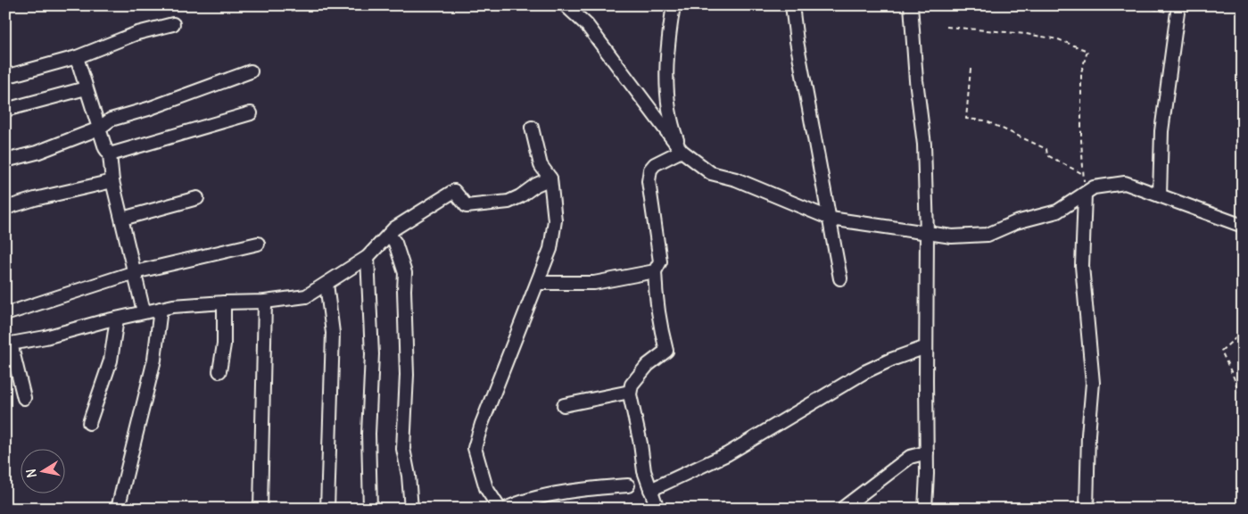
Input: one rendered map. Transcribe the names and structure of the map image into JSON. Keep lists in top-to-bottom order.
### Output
{
  "north": "left"
}
